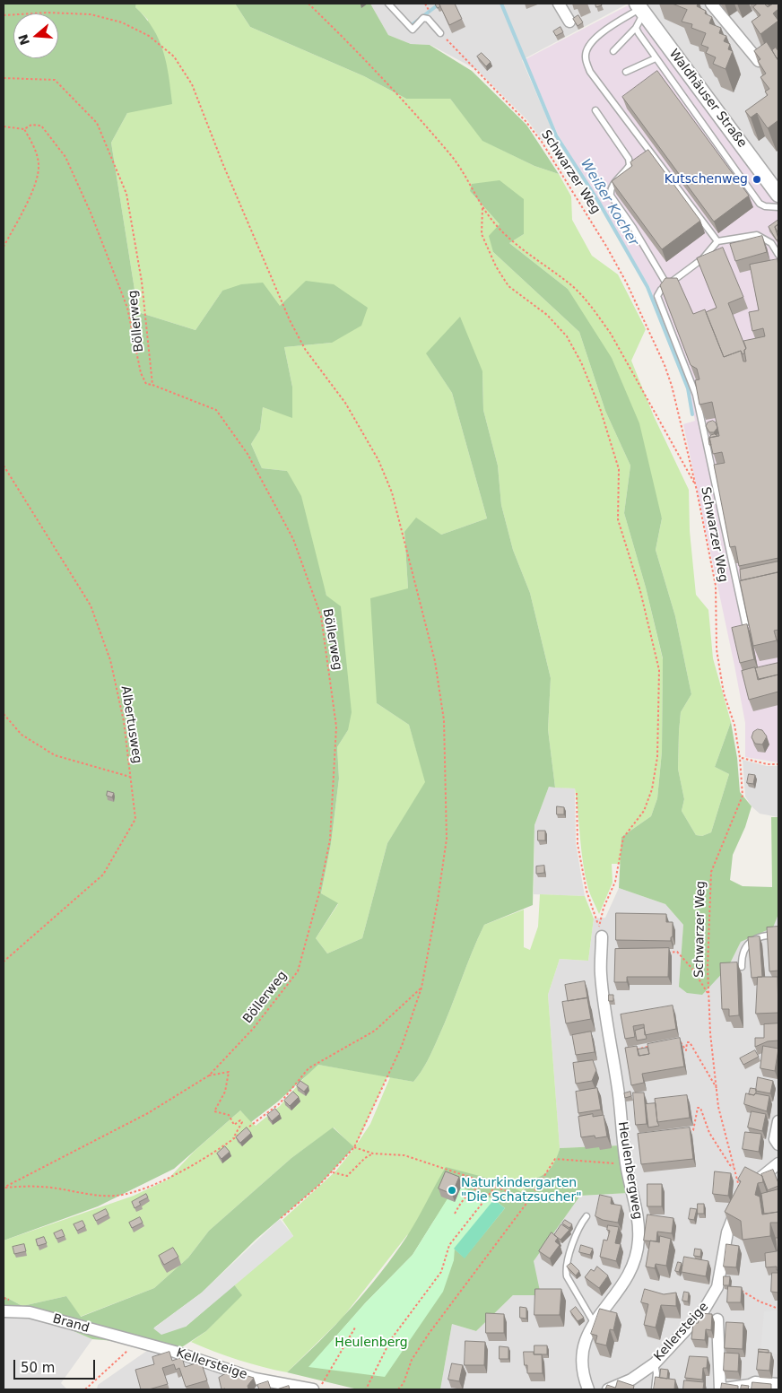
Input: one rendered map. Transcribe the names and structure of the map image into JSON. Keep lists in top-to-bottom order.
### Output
{
  "streets": {
    "street": [
      "Waldhäuser Straße",
      "Heulenbergweg",
      "Brand",
      "Kellersteige"
    ],
    "path": ["Schwarzer Weg", "Böllerweg", "Albertusweg"]
  },
  "crossings": [
    ["Schwarzer Weg", "Kellersteige"],
    ["Brand", "Kellersteige"]
  ],
  "water": ["Weißer Kocher"],
  "parks": ["Heulenberg"],
  "places": ["Kutschenweg", "Naturkindergarten \"Die Schatzsucher\""],
  "scale_bar": "50 m",
  "north": "left"
}
